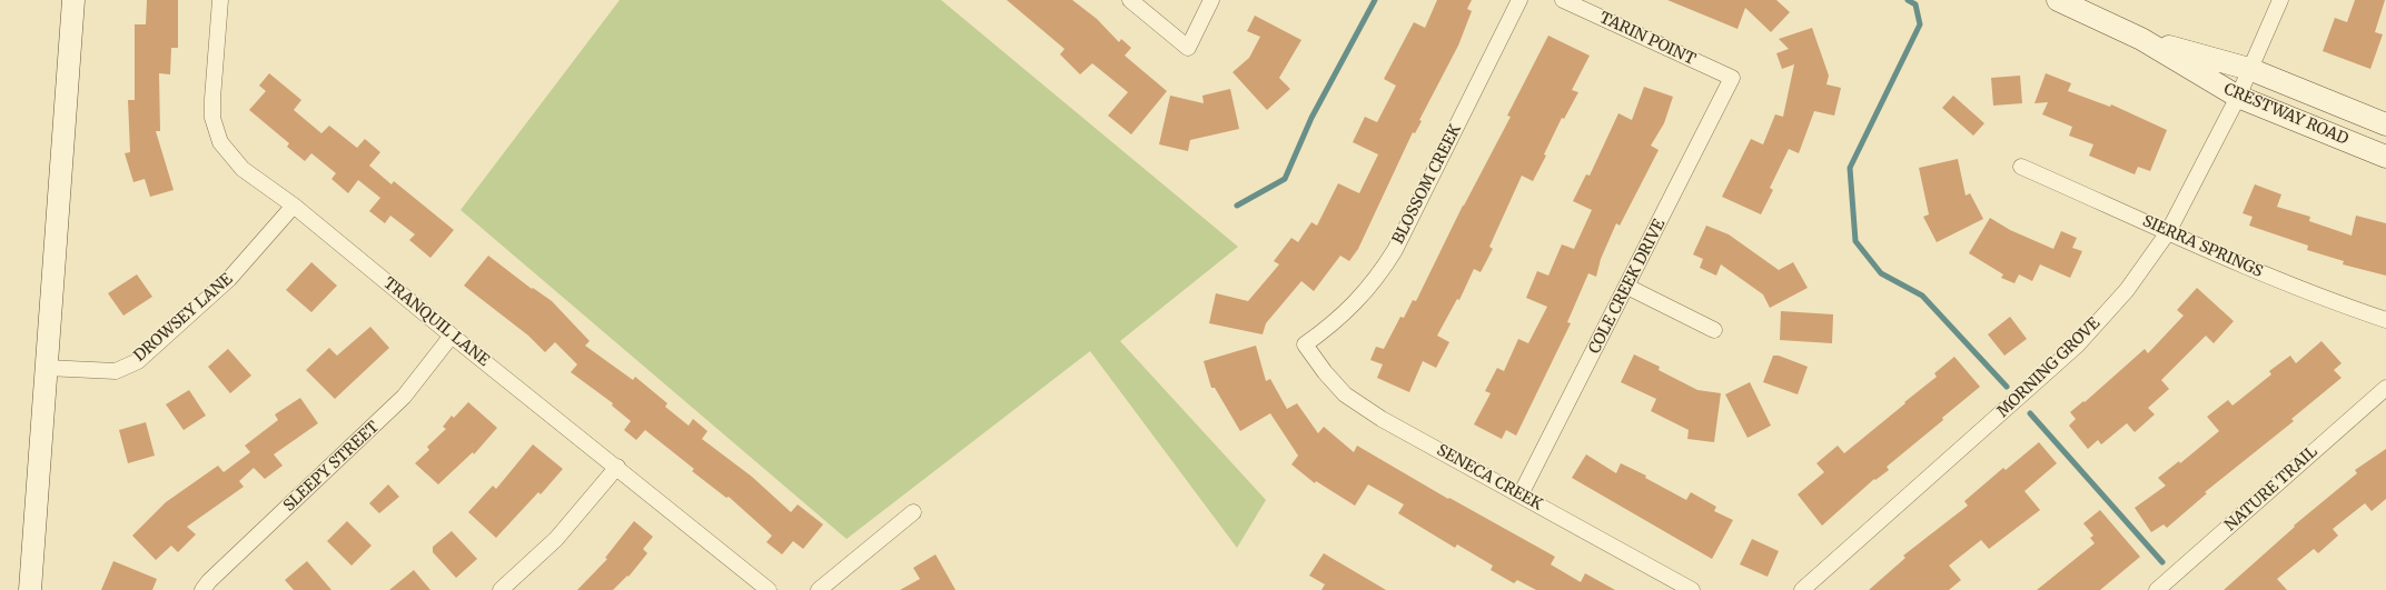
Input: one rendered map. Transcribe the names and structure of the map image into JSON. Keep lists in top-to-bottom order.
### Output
{
  "streets": {
    "street": [
      "TARIN POINT",
      "CRESTWAY ROAD",
      "BLOSSOM CREEK",
      "SIERRA SPRINGS",
      "COLE CREEK DRIVE",
      "DROWSEY LANE",
      "TRANQUIL LANE",
      "MORNING GROVE",
      "SLEEPY STREET",
      "SENECA CREEK",
      "NATURE TRAIL"
    ]
  },
  "crossings": [
    ["TARIN POINT", "COLE CREEK DRIVE"],
    ["CRESTWAY ROAD", "MORNING GROVE"],
    ["BLOSSOM CREEK", "SENECA CREEK"],
    ["SIERRA SPRINGS", "MORNING GROVE"],
    ["COLE CREEK DRIVE", "SENECA CREEK"],
    ["DROWSEY LANE", "TRANQUIL LANE"],
    ["TRANQUIL LANE", "SLEEPY STREET"]
  ]
}
